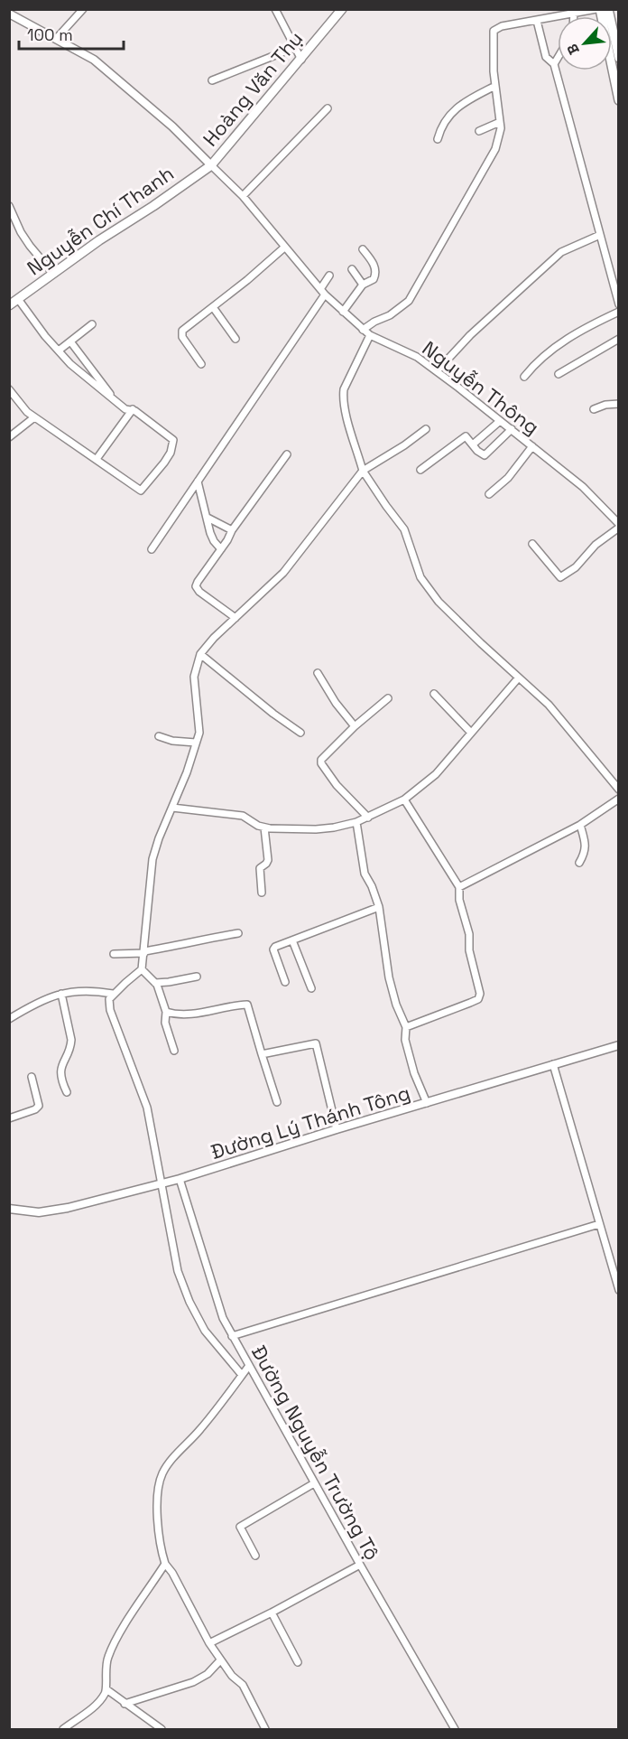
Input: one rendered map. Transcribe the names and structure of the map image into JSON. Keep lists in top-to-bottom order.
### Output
{
  "streets": {
    "main road": ["Hoàng Văn Thụ", "Nguyễn Chí Thanh"],
    "street": ["Nguyễn Thông", "Đường Lý Thánh Tông", "Đường Nguyễn Trường Tộ"]
  },
  "crossings": [
    ["Hoàng Văn Thụ", "Nguyễn Chí Thanh"],
    ["Hoàng Văn Thụ", "Nguyễn Thông"],
    ["Nguyễn Chí Thanh", "Nguyễn Thông"],
    ["Đường Lý Thánh Tông", "Đường Nguyễn Trường Tộ"]
  ],
  "scale_bar": "100 m",
  "north": "bottom left"
}
